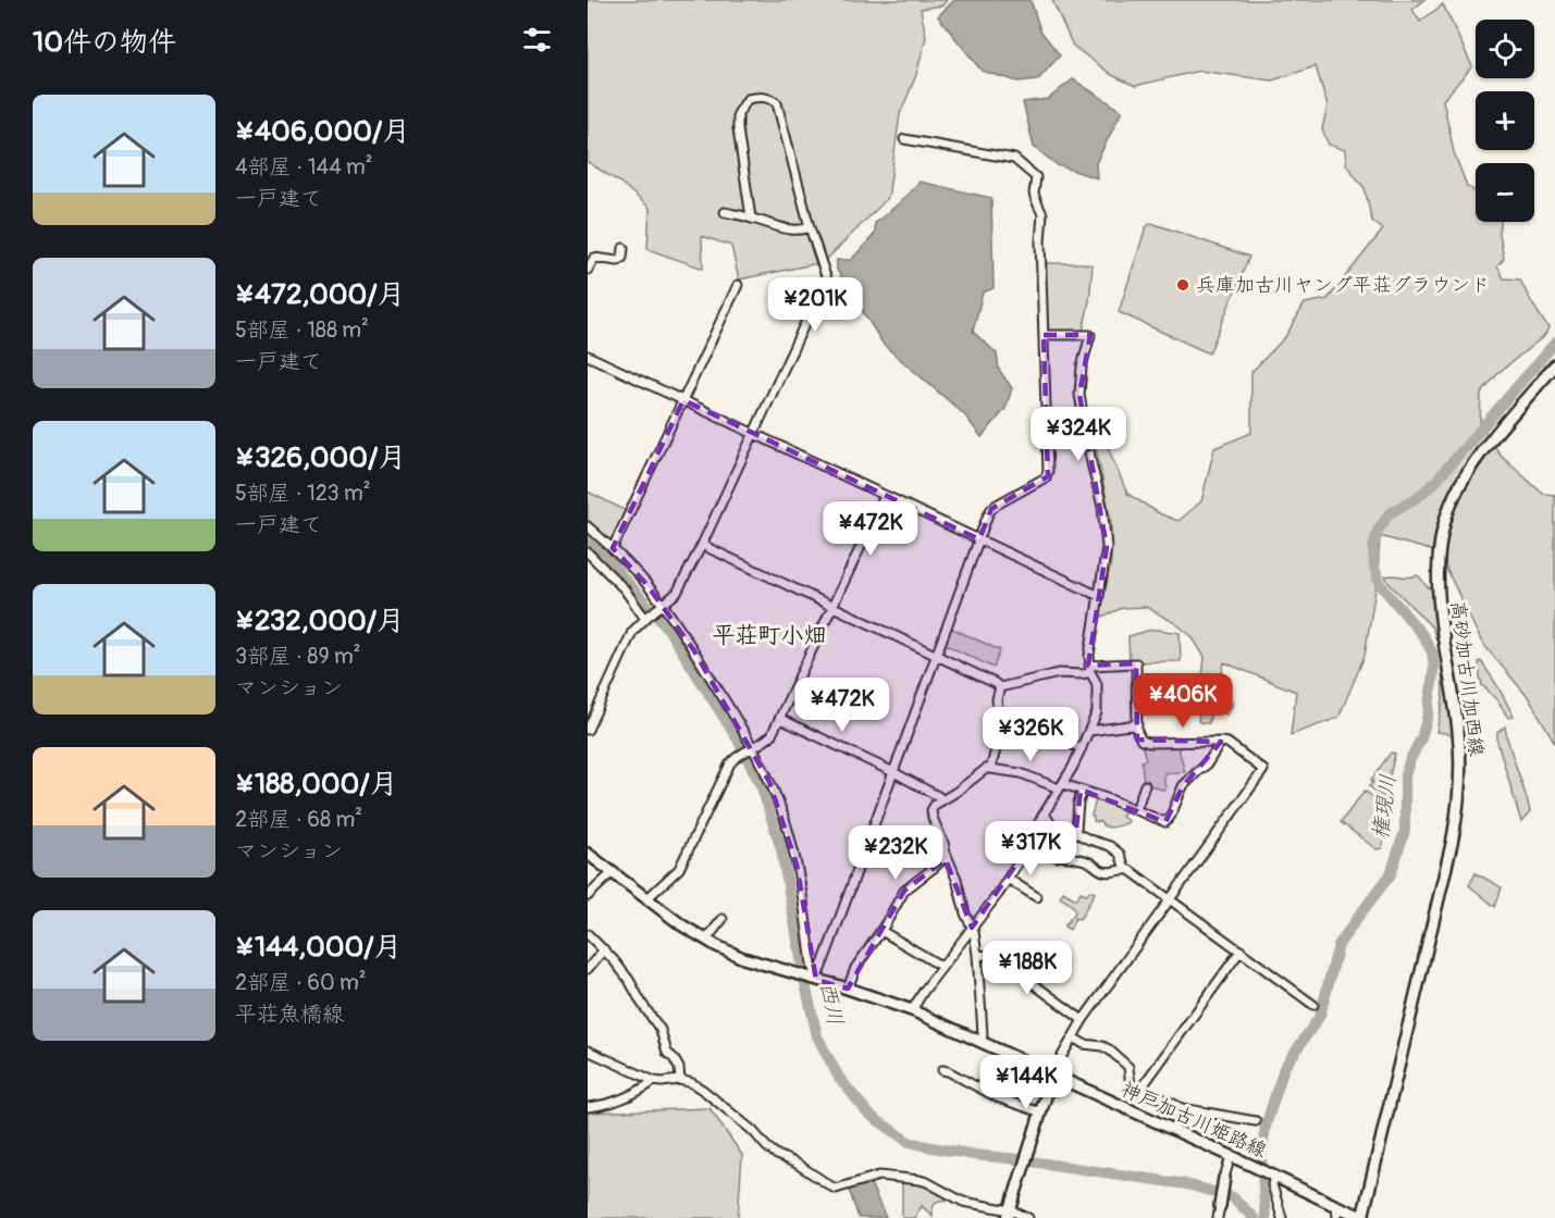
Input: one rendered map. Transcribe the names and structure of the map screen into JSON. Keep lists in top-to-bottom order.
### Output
{
  "streets": {
    "main road": ["高砂加古川加西線", "神戸加古川姫路線"]
  },
  "crossings": [
    ["高砂加古川加西線", "神戸加古川姫路線"]
  ],
  "districts": ["平荘町小畑"],
  "water": ["権現川", "西川"],
  "places": ["兵庫加古川ヤング平荘グラウンド"],
  "page": {
    "heading": "10件の物件",
    "map_buttons": ["+", "−"],
    "list": [
      {
        "name": "¥406,000/月",
        "note": "4部屋 · 144 m² · 一戸建て"
      },
      {
        "name": "¥472,000/月",
        "note": "5部屋 · 188 m² · 一戸建て"
      },
      {
        "name": "¥326,000/月",
        "note": "5部屋 · 123 m² · 一戸建て"
      },
      {
        "name": "¥232,000/月",
        "note": "3部屋 · 89 m² · マンション"
      },
      {
        "name": "¥188,000/月",
        "note": "2部屋 · 68 m² · マンション"
      },
      {
        "name": "¥144,000/月",
        "note": "2部屋 · 60 m² · 平荘魚橋線"
      }
    ],
    "price": [
      "¥201K",
      "¥324K",
      "¥472K",
      "¥406K",
      "¥472K",
      "¥326K",
      "¥317K",
      "¥232K",
      "¥188K",
      "¥144K"
    ]
  }
}
